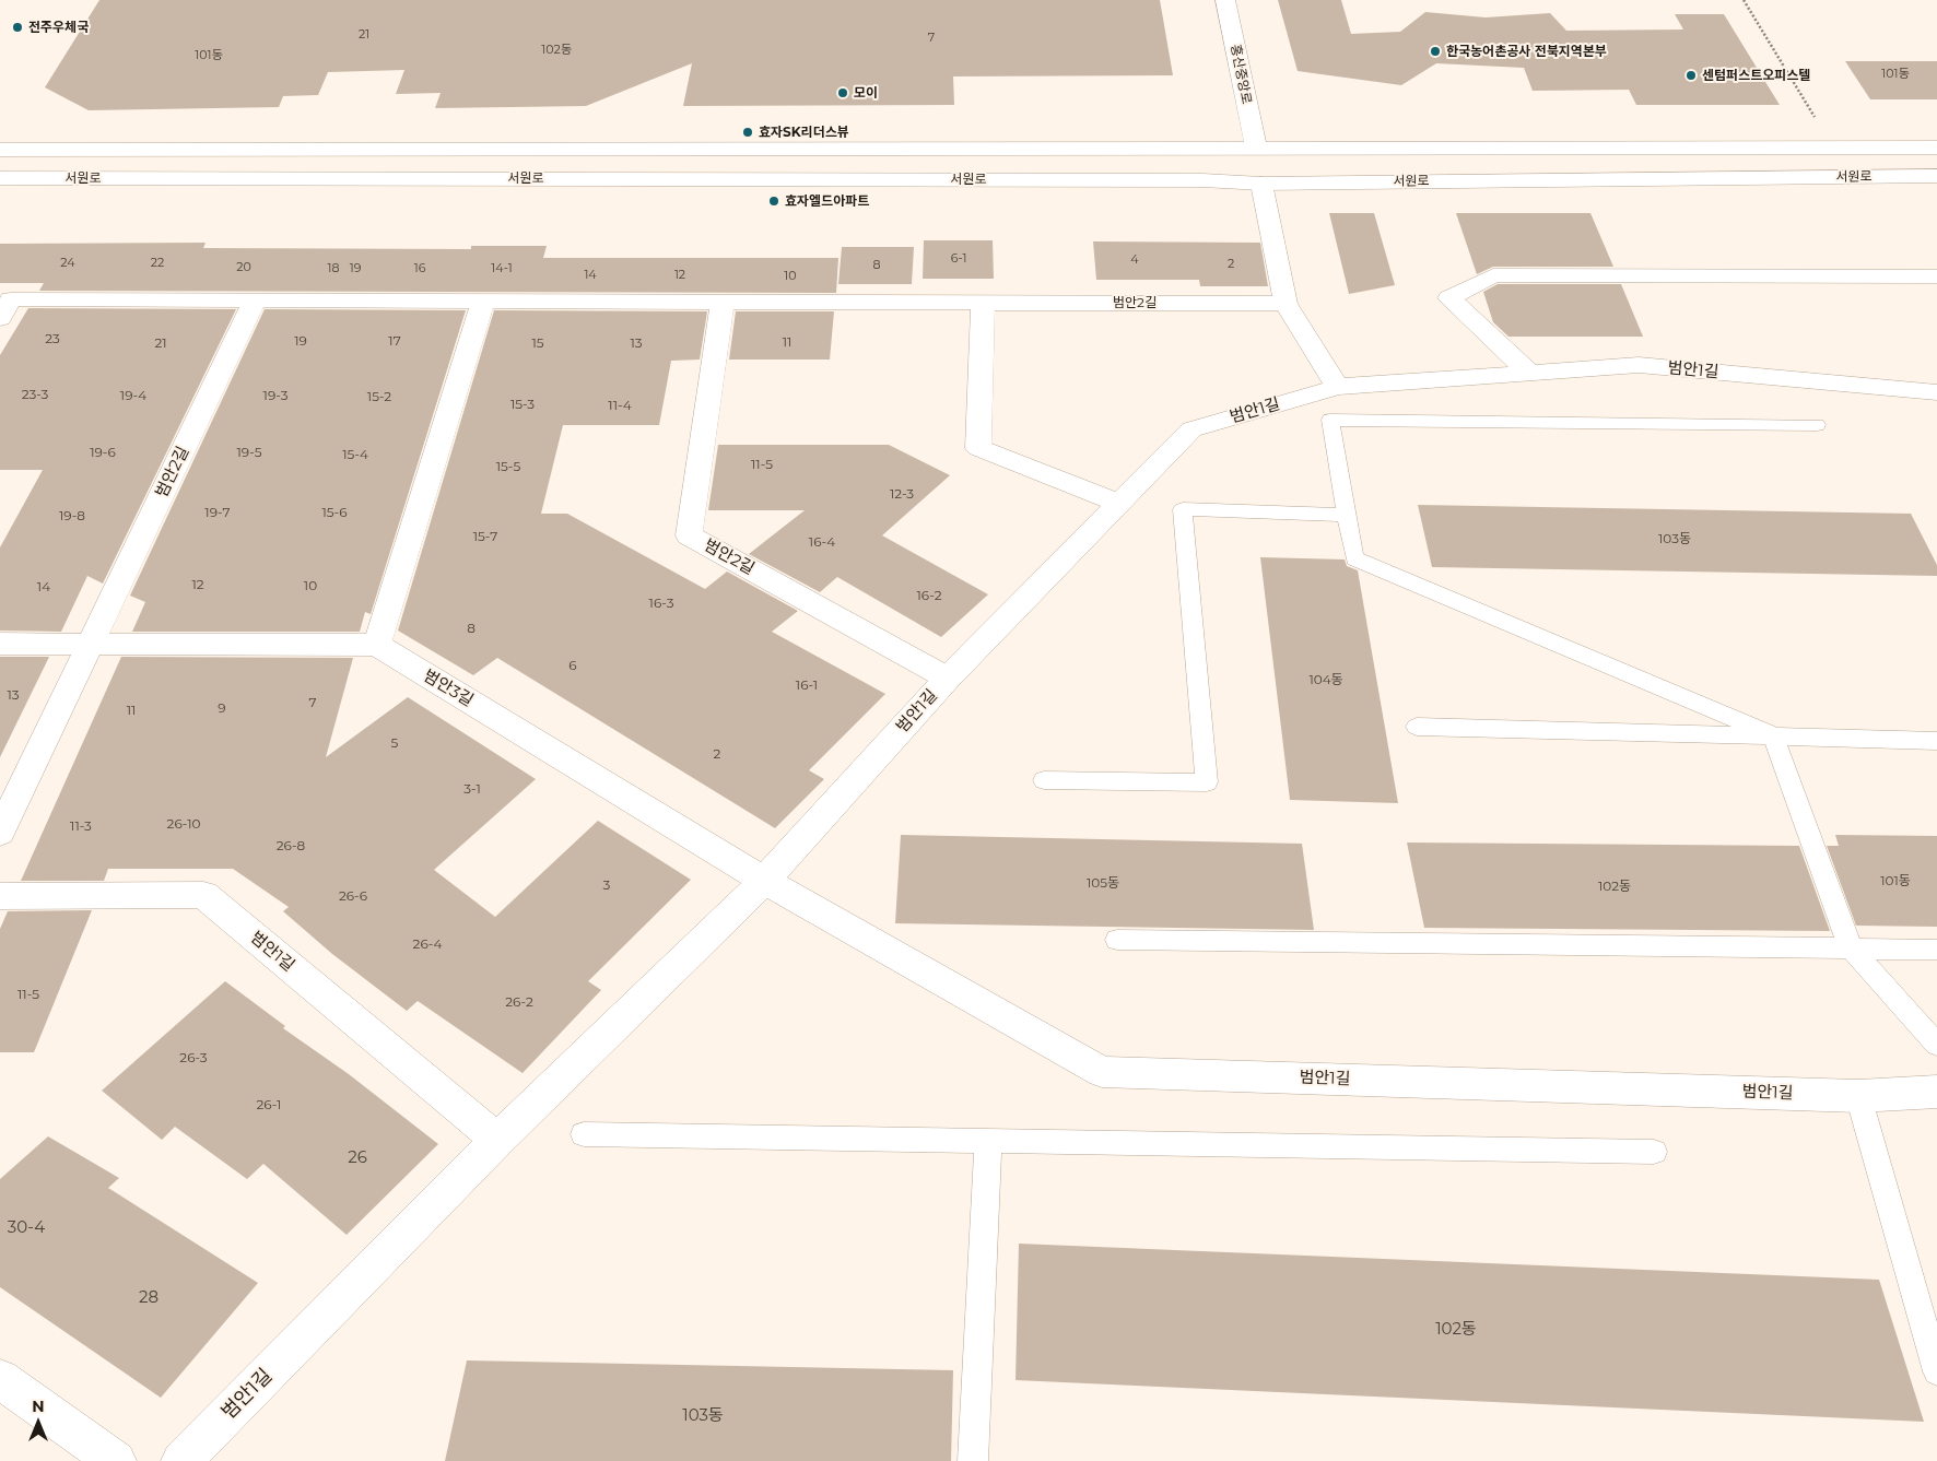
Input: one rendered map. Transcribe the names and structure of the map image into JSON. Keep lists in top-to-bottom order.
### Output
{
  "streets": {
    "street": [
      "홍산중앙로",
      "서원로",
      "범안2길",
      "범안1길",
      "범안3길"
    ]
  },
  "crossings": [
    ["홍산중앙로", "서원로"],
    ["범안2길", "범안1길"],
    ["범안1길", "범안3길"]
  ],
  "places": [
    "전주우체국",
    "한국농어촌공사 전북지역본부",
    "센텀퍼스트오피스텔",
    "모이",
    "효자SK리더스뷰",
    "효자엘드아파트"
  ],
  "house_numbers": [
    "21",
    "7",
    "102동",
    "101동",
    "101동",
    "6-1",
    "4",
    "24",
    "22",
    "2",
    "8",
    "20",
    "18",
    "19",
    "16",
    "14-1",
    "14",
    "12",
    "10",
    "23",
    "19",
    "17",
    "11",
    "21",
    "15",
    "13",
    "23-3",
    "19-4",
    "19-3",
    "15-2",
    "15-3",
    "11-4",
    "19-6",
    "19-5",
    "15-4",
    "11-5",
    "15-5",
    "12-3",
    "19-7",
    "15-6",
    "19-8",
    "15-7",
    "103동",
    "16-4",
    "12",
    "10",
    "14",
    "16-2",
    "16-3",
    "8",
    "6",
    "104동",
    "16-1",
    "13",
    "7",
    "9",
    "11",
    "5",
    "2",
    "3-1",
    "26-10",
    "11-3",
    "26-8",
    "101동",
    "105동",
    "3",
    "102동",
    "26-6",
    "26-4",
    "11-5",
    "26-2",
    "26-3",
    "26-1",
    "26",
    "30-4",
    "28",
    "102동",
    "103동"
  ],
  "north": "top"
}
